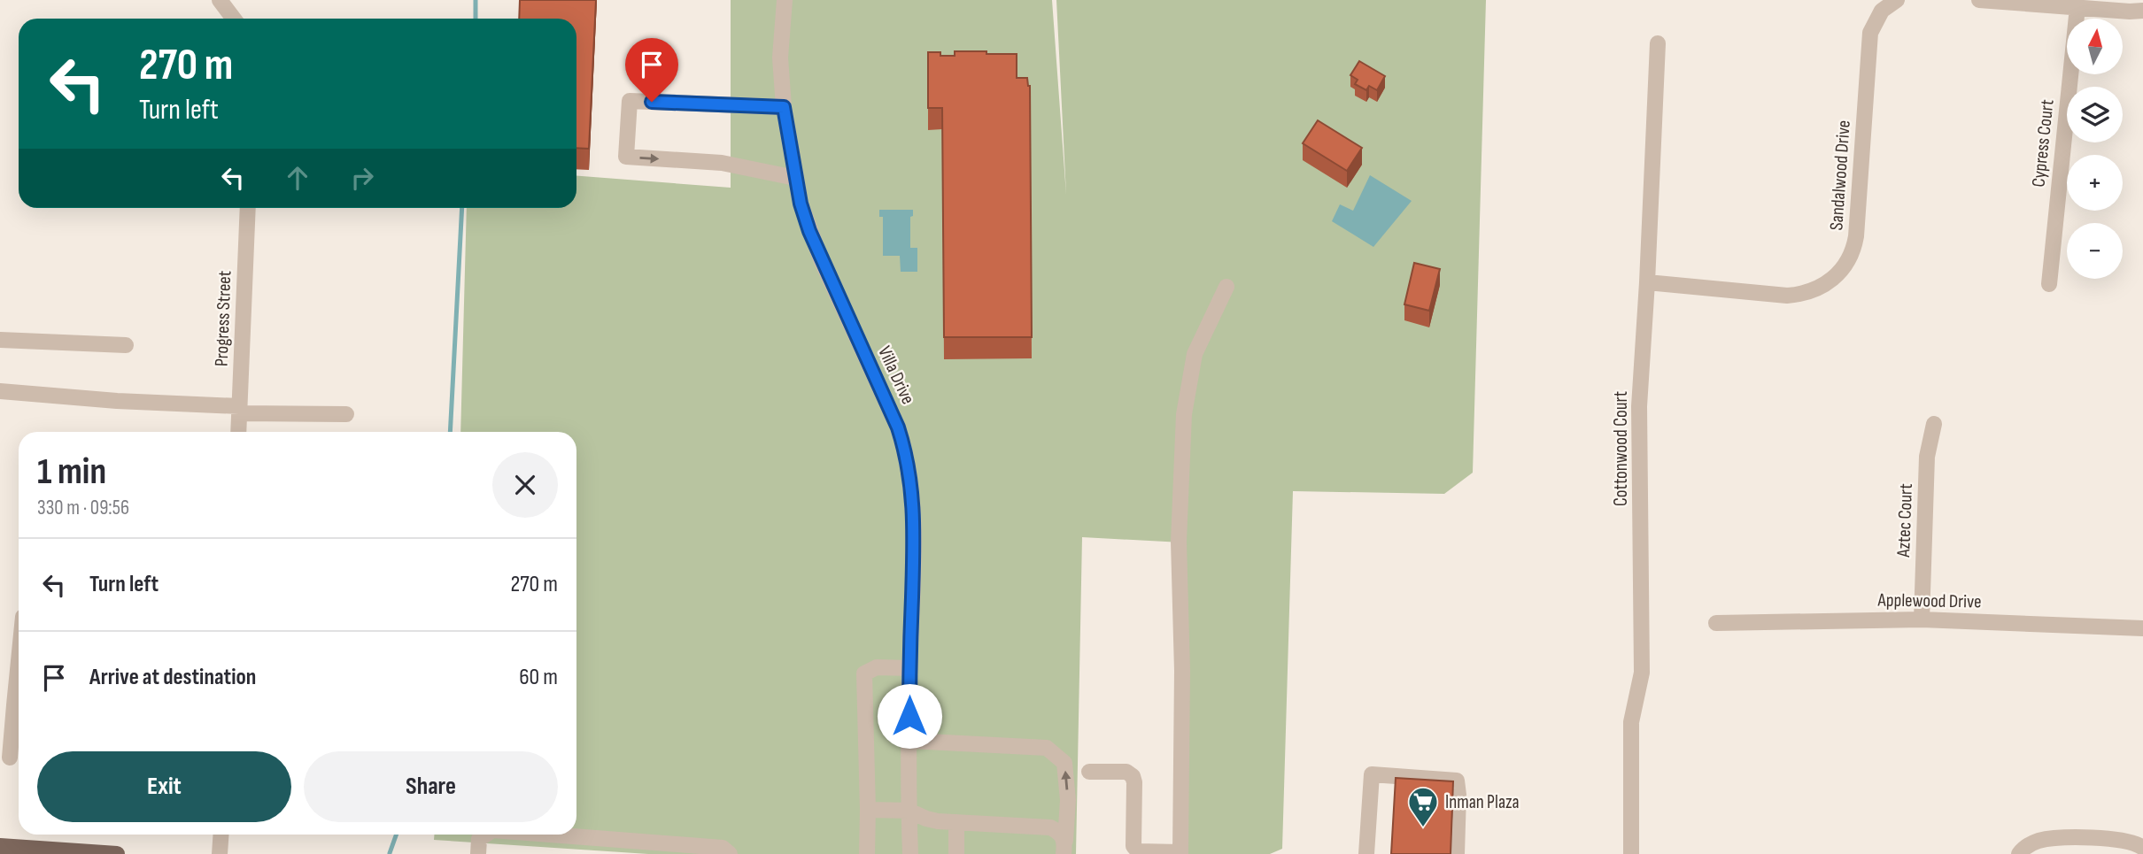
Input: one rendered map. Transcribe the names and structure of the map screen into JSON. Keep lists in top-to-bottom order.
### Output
{
  "streets": {
    "street": [
      "Cypress Court",
      "Sandalwood Drive",
      "Progress Street",
      "Villa Drive",
      "Cottonwood Court",
      "Aztec Court",
      "Applewood Drive"
    ]
  },
  "crossings": [
    ["Sandalwood Drive", "Cottonwood Court"],
    ["Aztec Court", "Applewood Drive"]
  ],
  "places": {
    "supermarket": ["Inman Plaza"]
  },
  "north": "top",
  "page": {
    "map_buttons": ["+", "−"],
    "turn": ["270 m", "Turn left"],
    "heading": ["1 min", "330 m · 09:56"],
    "list": [
      {
        "name": "Turn left",
        "value": "270 m"
      },
      {
        "name": "Arrive at destination",
        "value": "60 m"
      }
    ],
    "buttons": ["Exit", "Share"]
  }
}
